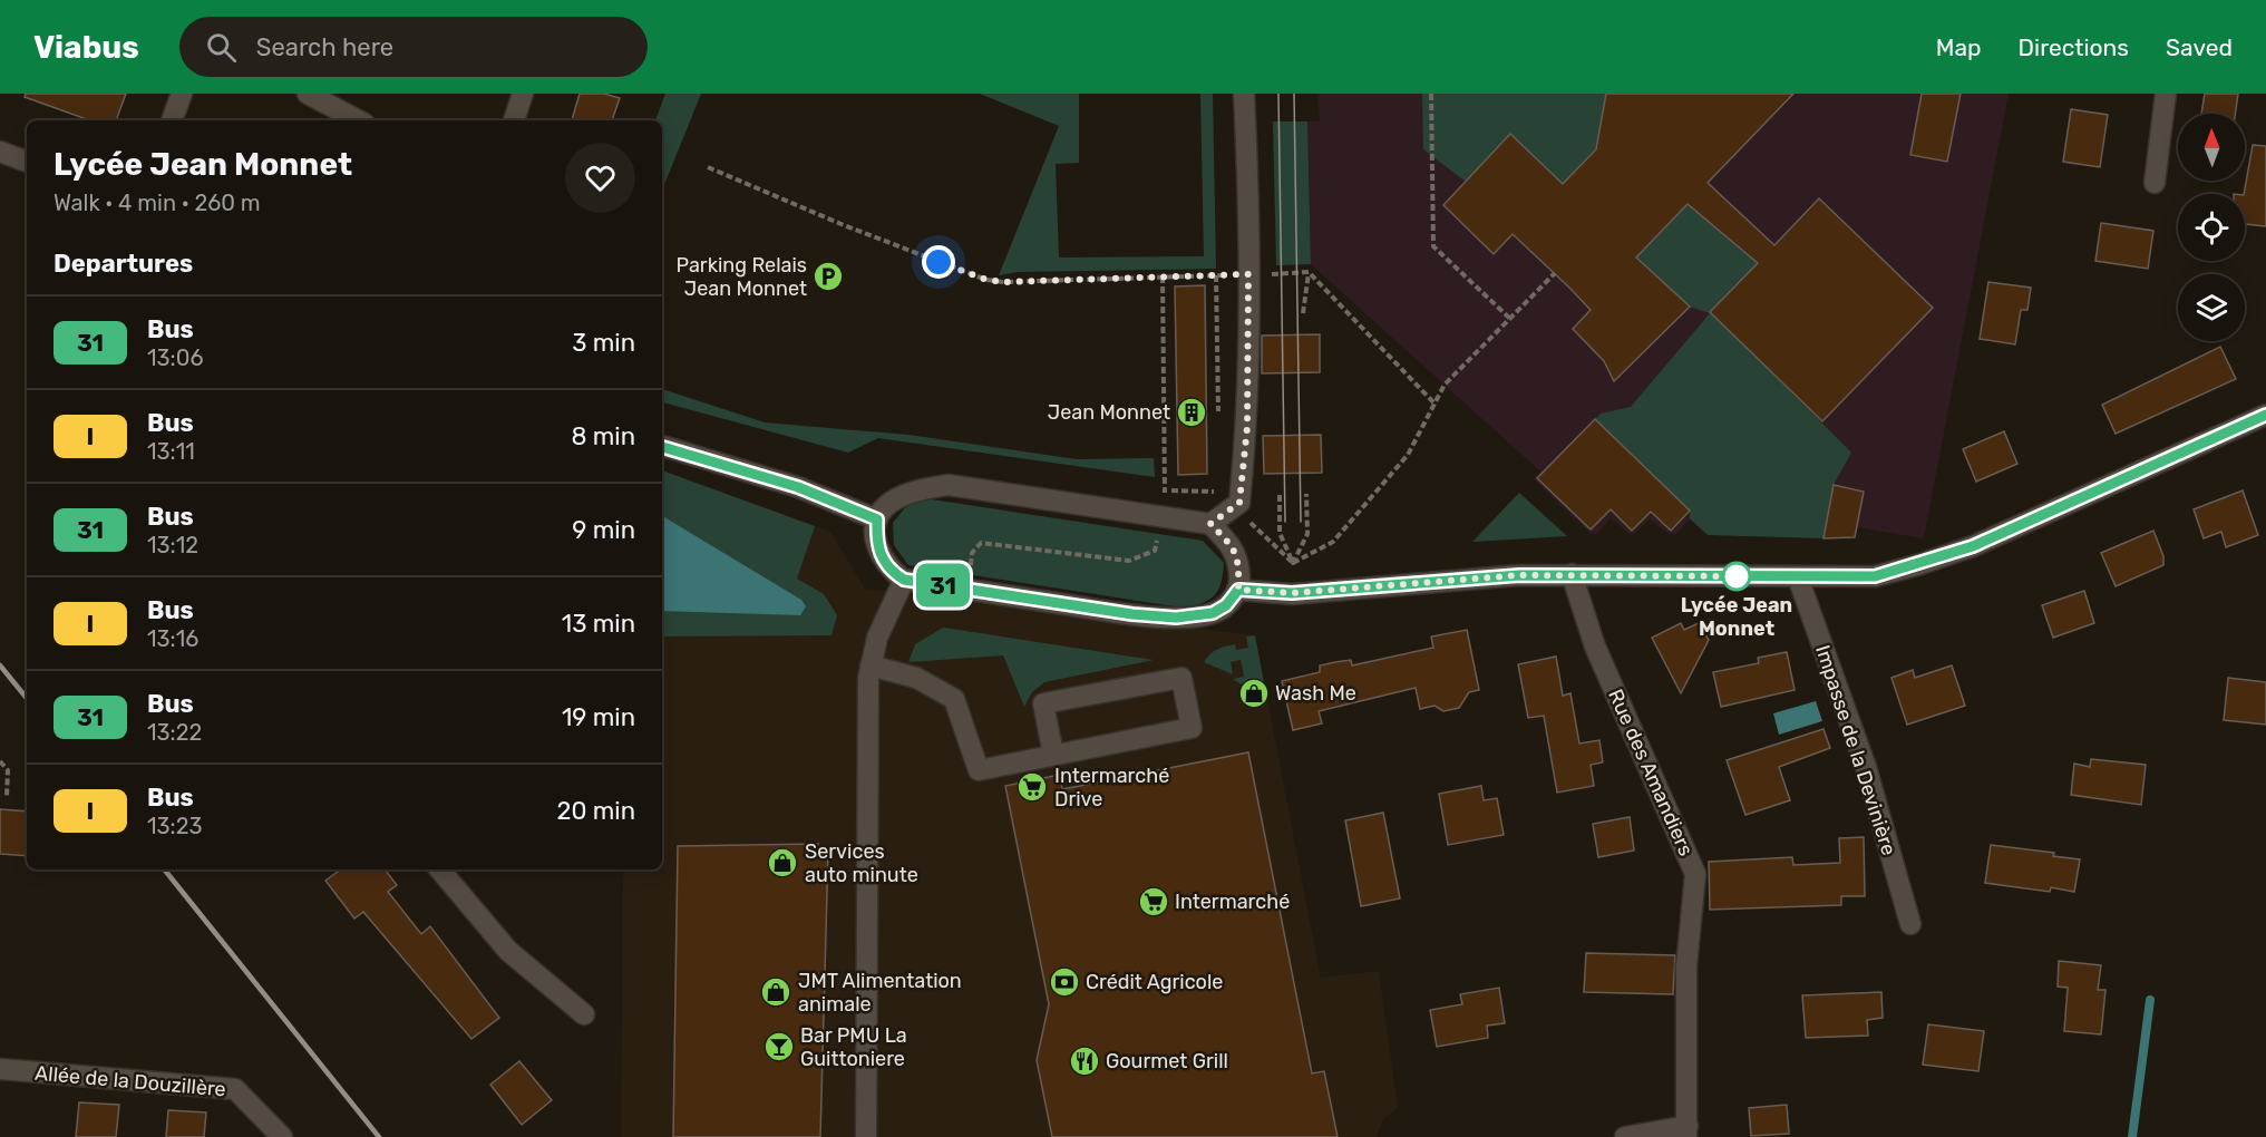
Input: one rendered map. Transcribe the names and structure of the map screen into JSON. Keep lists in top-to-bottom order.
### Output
{
  "streets": {
    "street": ["Impasse de la Devinière", "Rue des Amandiers", "Allée de la Douzillère"]
  },
  "places": {
    "parking": ["Parking Relais Jean Monnet"],
    "building": ["Jean Monnet"],
    "other": ["Lycée Jean Monnet"],
    "shop": ["Wash Me", "Services auto minute", "JMT Alimentation animale"],
    "supermarket": ["Intermarché Drive", "Intermarché"],
    "bank": ["Crédit Agricole"],
    "bar": ["Bar PMU La Guittoniere"],
    "restaurant": ["Gourmet Grill"]
  },
  "lines": ["bus line 31"],
  "north": "top",
  "page": {
    "header": "Viabus",
    "search": "Search here",
    "nav": ["Map", "Directions", "Saved"],
    "on_map": "31",
    "heading": [
      ["Lycée Jean Monnet", "Walk · 4 min · 260 m"],
      "Departures"
    ],
    "list": [
      {
        "mark": "31",
        "name": "Bus",
        "note": "13:06",
        "value": "3 min"
      },
      {
        "mark": "I",
        "name": "Bus",
        "note": "13:11",
        "value": "8 min"
      },
      {
        "mark": "31",
        "name": "Bus",
        "note": "13:12",
        "value": "9 min"
      },
      {
        "mark": "I",
        "name": "Bus",
        "note": "13:16",
        "value": "13 min"
      },
      {
        "mark": "31",
        "name": "Bus",
        "note": "13:22",
        "value": "19 min"
      },
      {
        "mark": "I",
        "name": "Bus",
        "note": "13:23",
        "value": "20 min"
      }
    ]
  }
}
